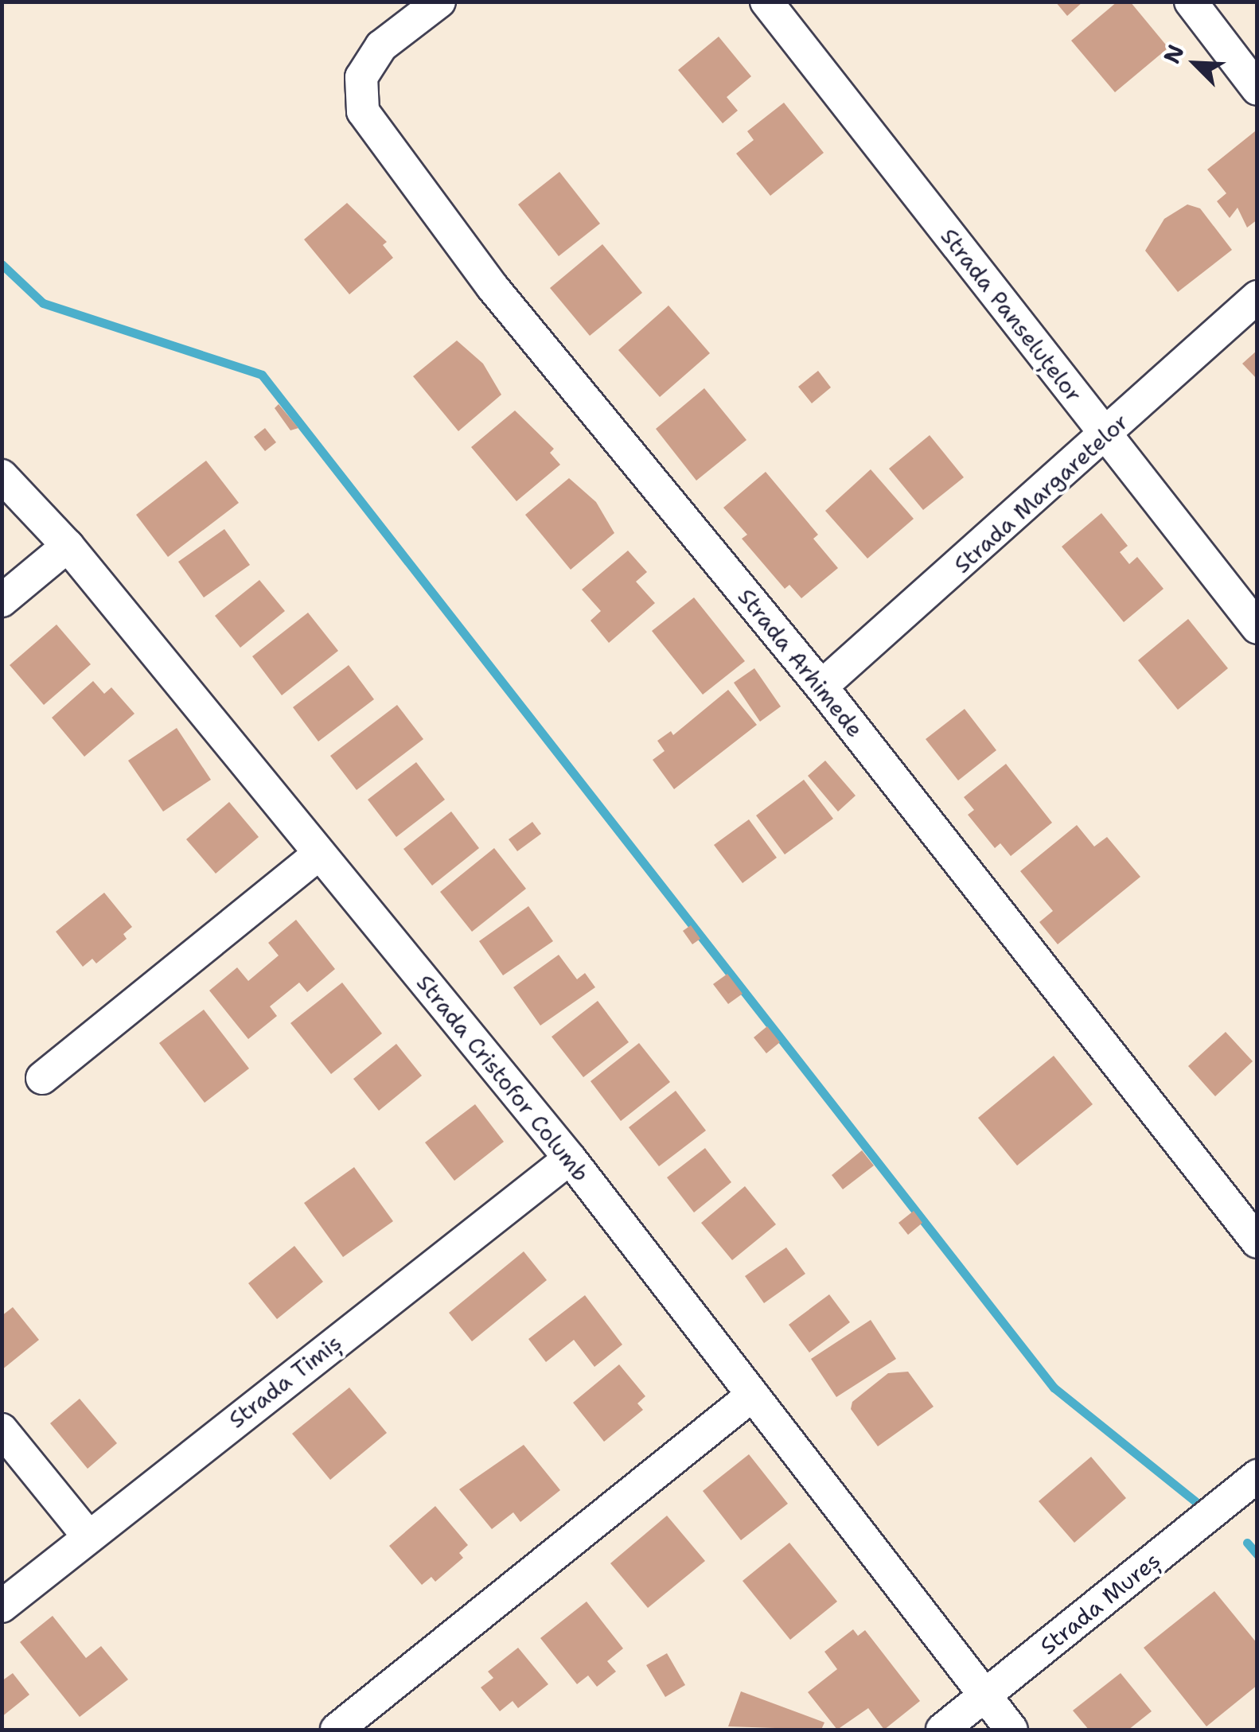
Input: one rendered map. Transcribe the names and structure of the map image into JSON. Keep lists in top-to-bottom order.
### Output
{
  "streets": {
    "street": [
      "Strada Panseluțelor",
      "Strada Margaretelor",
      "Strada Arhimede",
      "Strada Cristofor Columb",
      "Strada Timiș",
      "Strada Mureș"
    ]
  },
  "crossings": [
    ["Strada Panseluțelor", "Strada Margaretelor"],
    ["Strada Margaretelor", "Strada Arhimede"],
    ["Strada Cristofor Columb", "Strada Timiș"],
    ["Strada Cristofor Columb", "Strada Mureș"]
  ],
  "north": "top left"
}
